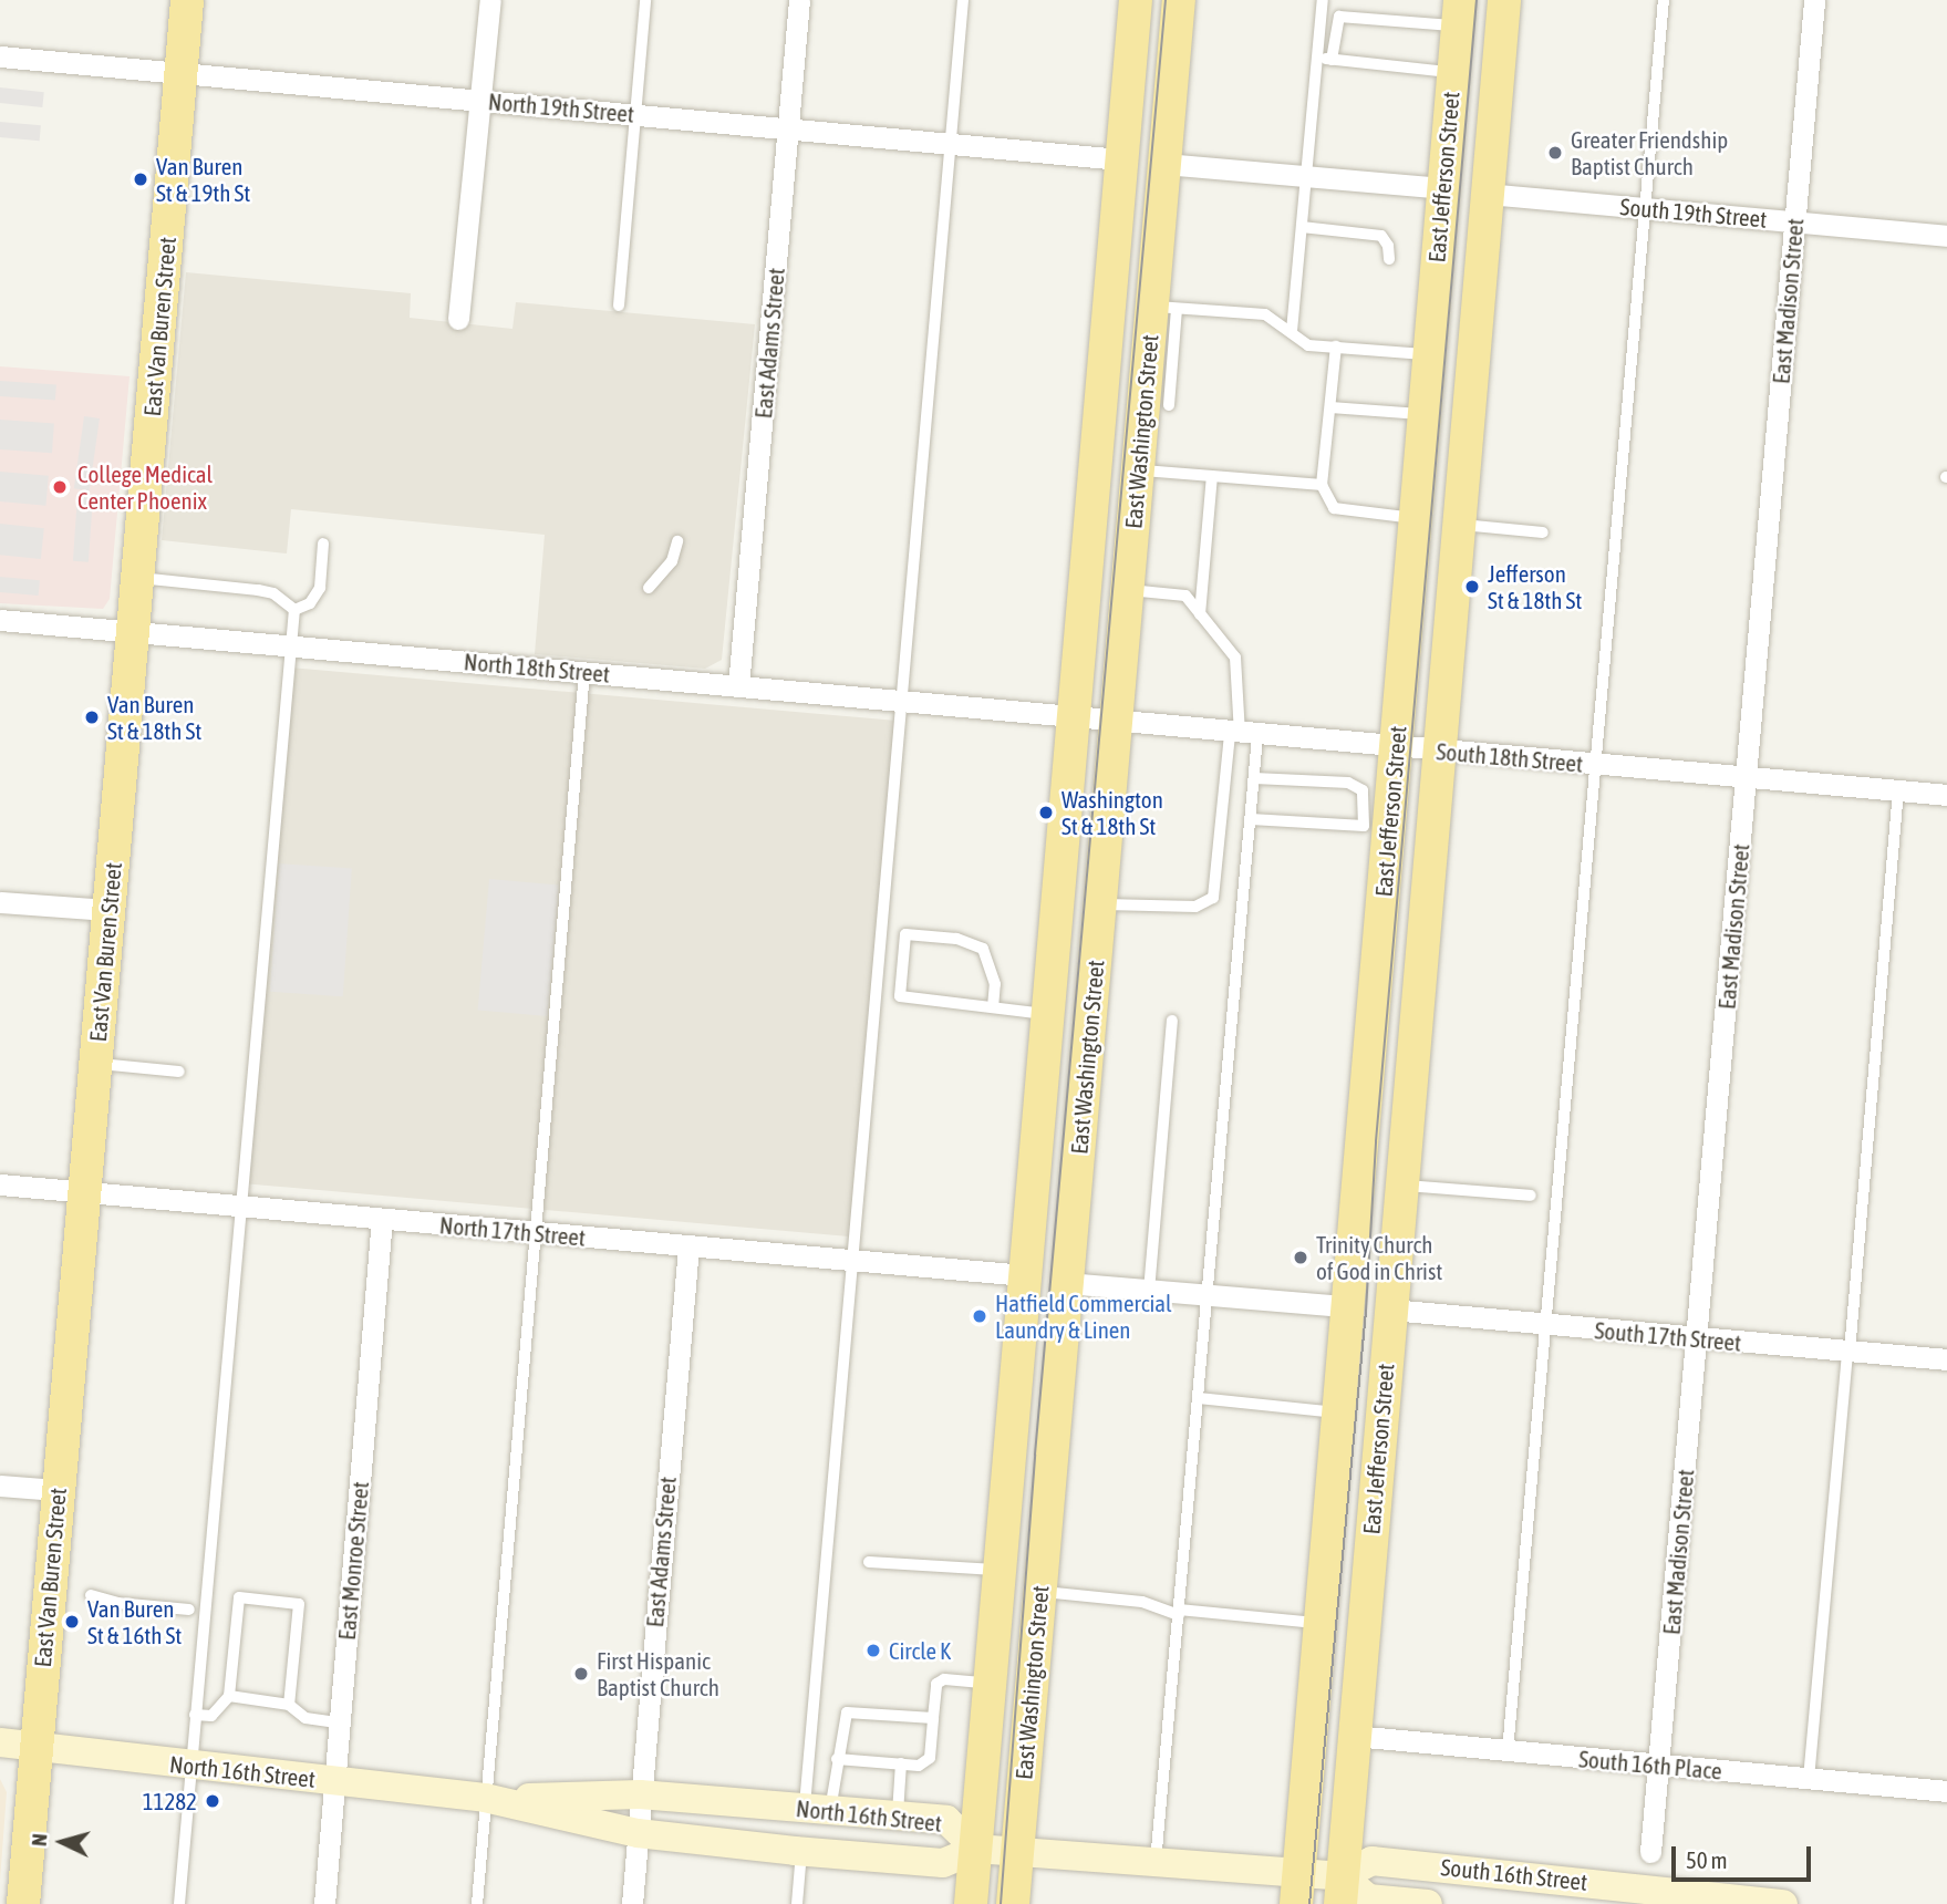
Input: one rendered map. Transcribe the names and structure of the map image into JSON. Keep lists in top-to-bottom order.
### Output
{
  "streets": {
    "main road": [
      "East Jefferson Street",
      "East Van Buren Street",
      "East Washington Street",
      "North 16th Street",
      "South 16th Street"
    ],
    "street": [
      "North 19th Street",
      "South 19th Street",
      "East Madison Street",
      "East Adams Street",
      "North 18th Street",
      "South 18th Street",
      "North 17th Street",
      "South 17th Street",
      "East Monroe Street",
      "South 16th Place"
    ]
  },
  "crossings": [
    ["North 19th Street", "East Van Buren Street"],
    ["North 19th Street", "East Adams Street"],
    ["North 19th Street", "East Washington Street"],
    ["East Jefferson Street", "South 19th Street"],
    ["East Jefferson Street", "South 18th Street"],
    ["East Jefferson Street", "South 17th Street"],
    ["East Jefferson Street", "South 16th Place"],
    ["East Jefferson Street", "South 16th Street"],
    ["South 19th Street", "East Madison Street"],
    ["East Madison Street", "South 18th Street"],
    ["East Madison Street", "South 17th Street"],
    ["East Madison Street", "South 16th Place"],
    ["East Van Buren Street", "North 18th Street"],
    ["East Van Buren Street", "North 17th Street"],
    ["East Van Buren Street", "North 16th Street"],
    ["East Adams Street", "North 18th Street"],
    ["East Adams Street", "North 17th Street"],
    ["East Adams Street", "North 16th Street"],
    ["East Washington Street", "North 18th Street"],
    ["East Washington Street", "South 18th Street"],
    ["East Washington Street", "North 17th Street"],
    ["East Washington Street", "North 16th Street"],
    ["East Washington Street", "South 16th Street"],
    ["North 18th Street", "South 18th Street"],
    ["North 17th Street", "East Monroe Street"],
    ["East Monroe Street", "North 16th Street"],
    ["North 16th Street", "South 16th Street"]
  ],
  "places": [
    "Greater Friendship Baptist Church",
    "Van Buren St & 19th St",
    "College Medical Center Phoenix",
    "Jefferson St & 18th St",
    "Van Buren St & 18th St",
    "Washington St & 18th St",
    "Trinity Church of God in Christ",
    "Hatfield Commercial Laundry & Linen",
    "Van Buren St & 16th St",
    "Circle K",
    "First Hispanic Baptist Church",
    "11282"
  ],
  "scale_bar": "50 m",
  "north": "left"
}
